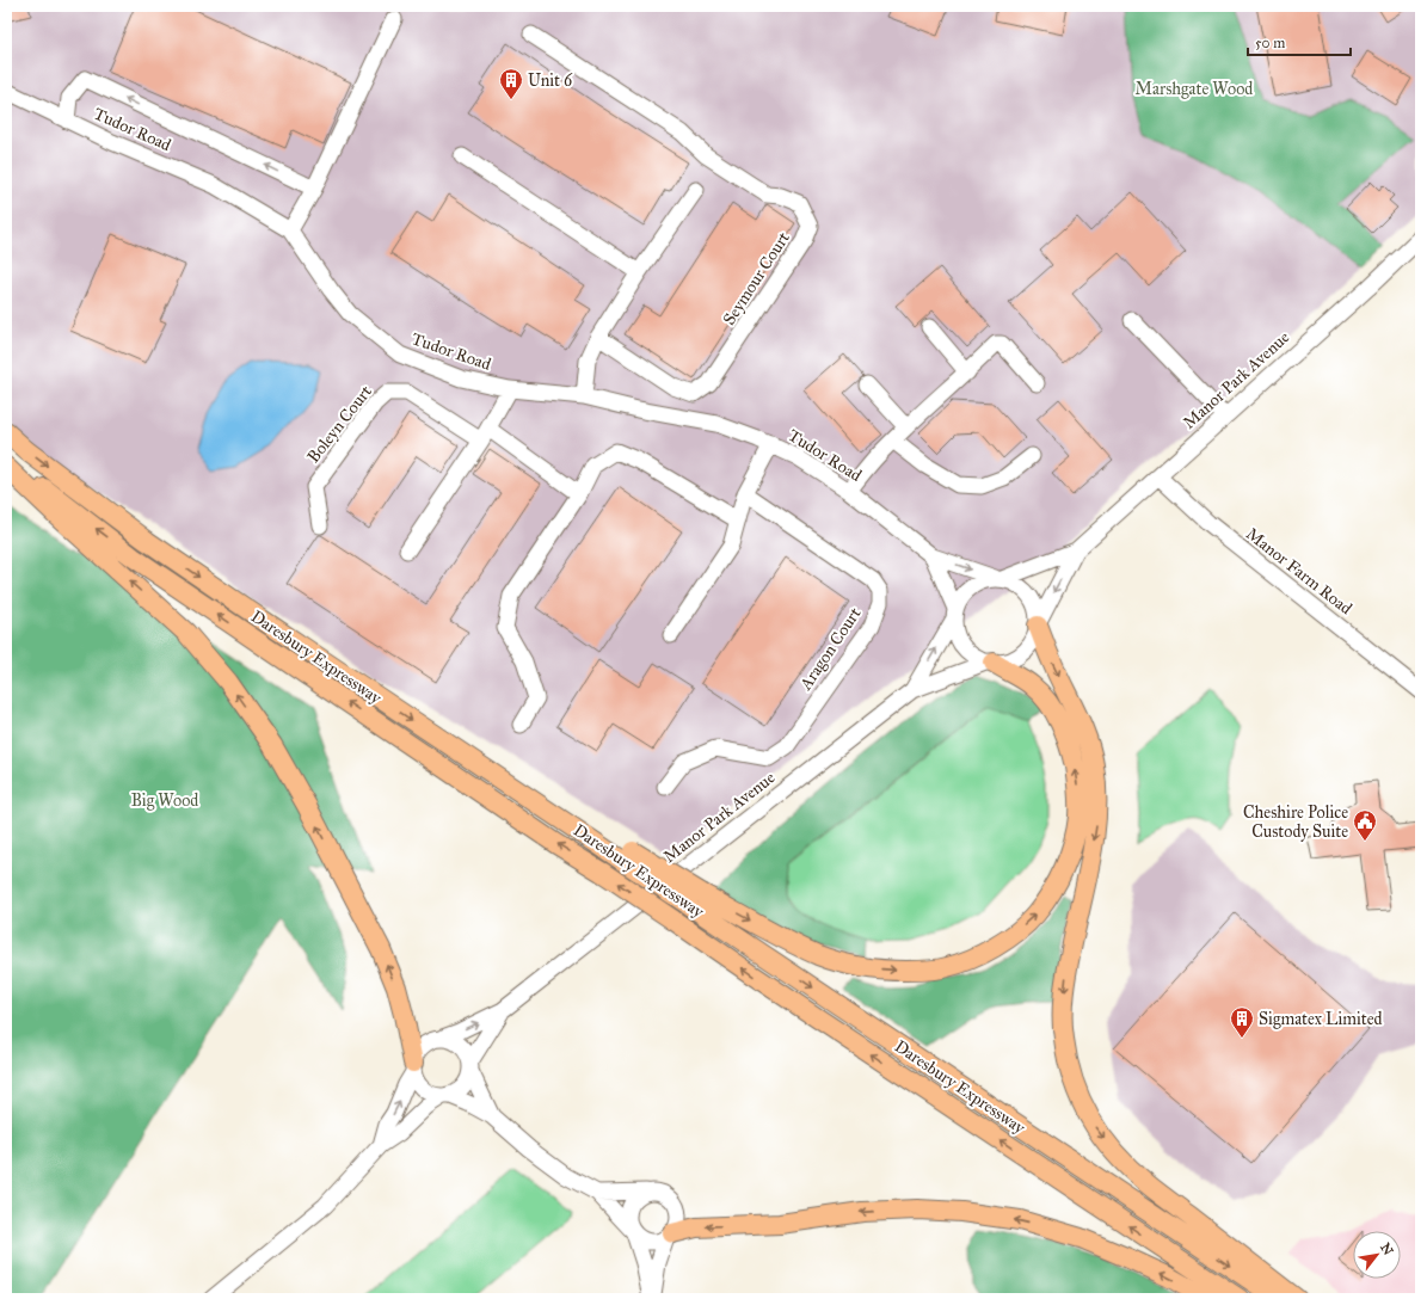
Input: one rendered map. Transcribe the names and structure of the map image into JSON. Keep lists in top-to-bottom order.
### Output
{
  "streets": {
    "main road": ["Daresbury Expressway"],
    "street": [
      "Tudor Road",
      "Seymour Court",
      "Manor Park Avenue",
      "Boleyn Court",
      "Manor Farm Road",
      "Aragon Court"
    ]
  },
  "crossings": [
    ["Tudor Road", "Manor Park Avenue"],
    ["Manor Park Avenue", "Manor Farm Road"]
  ],
  "parks": ["Marshgate Wood", "Big Wood"],
  "places": {
    "building": ["Unit 6", "Sigmatex Limited"],
    "public building": ["Cheshire Police Custody Suite"]
  },
  "scale_bar": "50 m",
  "north": "top right"
}
